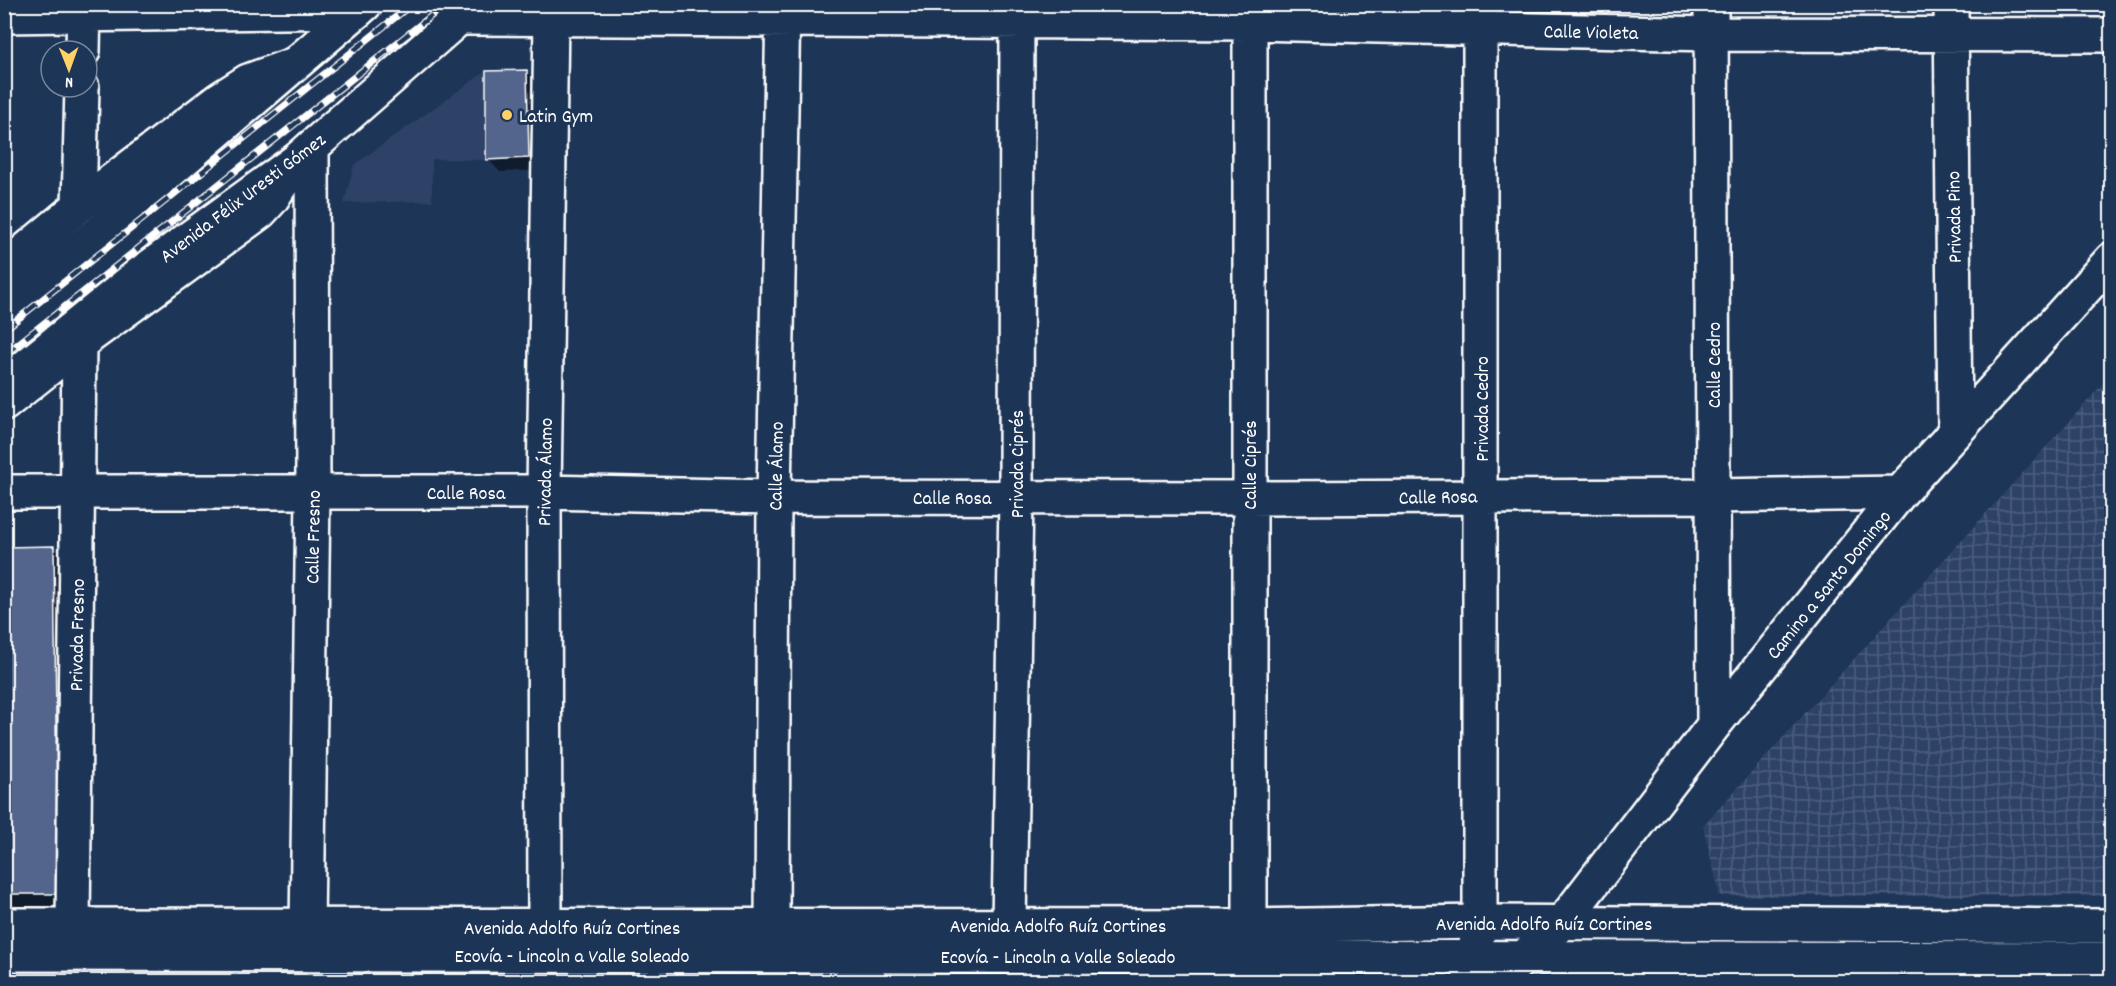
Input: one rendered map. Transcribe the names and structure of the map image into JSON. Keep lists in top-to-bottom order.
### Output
{
  "streets": {
    "street": [
      "Calle Violeta",
      "Avenida Félix Uresti Gómez",
      "Privada Pino",
      "Calle Cedro",
      "Privada Cedro",
      "Privada Ciprés",
      "Calle Ciprés",
      "Calle Álamo",
      "Privada Álamo",
      "Calle Rosa",
      "Calle Fresno",
      "Camino a Santo Domingo",
      "Privada Fresno",
      "Avenida Adolfo Ruíz Cortines",
      "Ecovía - Lincoln a Valle Soleado"
    ]
  },
  "crossings": [
    ["Calle Violeta", "Avenida Félix Uresti Gómez"],
    ["Calle Violeta", "Privada Pino"],
    ["Calle Violeta", "Calle Cedro"],
    ["Calle Violeta", "Privada Cedro"],
    ["Calle Violeta", "Privada Ciprés"],
    ["Calle Violeta", "Calle Ciprés"],
    ["Calle Violeta", "Calle Álamo"],
    ["Calle Violeta", "Privada Álamo"],
    ["Avenida Félix Uresti Gómez", "Calle Fresno"],
    ["Privada Pino", "Camino a Santo Domingo"],
    ["Calle Cedro", "Calle Rosa"],
    ["Calle Cedro", "Camino a Santo Domingo"],
    ["Privada Cedro", "Calle Rosa"],
    ["Privada Cedro", "Avenida Adolfo Ruíz Cortines"],
    ["Privada Cedro", "Ecovía - Lincoln a Valle Soleado"],
    ["Privada Ciprés", "Calle Rosa"],
    ["Privada Ciprés", "Avenida Adolfo Ruíz Cortines"],
    ["Calle Ciprés", "Calle Rosa"],
    ["Calle Ciprés", "Avenida Adolfo Ruíz Cortines"],
    ["Calle Álamo", "Calle Rosa"],
    ["Calle Álamo", "Avenida Adolfo Ruíz Cortines"],
    ["Privada Álamo", "Calle Rosa"],
    ["Privada Álamo", "Avenida Adolfo Ruíz Cortines"],
    ["Calle Rosa", "Calle Fresno"],
    ["Calle Rosa", "Camino a Santo Domingo"],
    ["Calle Rosa", "Privada Fresno"],
    ["Calle Fresno", "Avenida Adolfo Ruíz Cortines"],
    ["Camino a Santo Domingo", "Avenida Adolfo Ruíz Cortines"],
    ["Camino a Santo Domingo", "Ecovía - Lincoln a Valle Soleado"],
    ["Privada Fresno", "Avenida Adolfo Ruíz Cortines"]
  ],
  "places": ["Latin Gym"],
  "north": "bottom"
}
